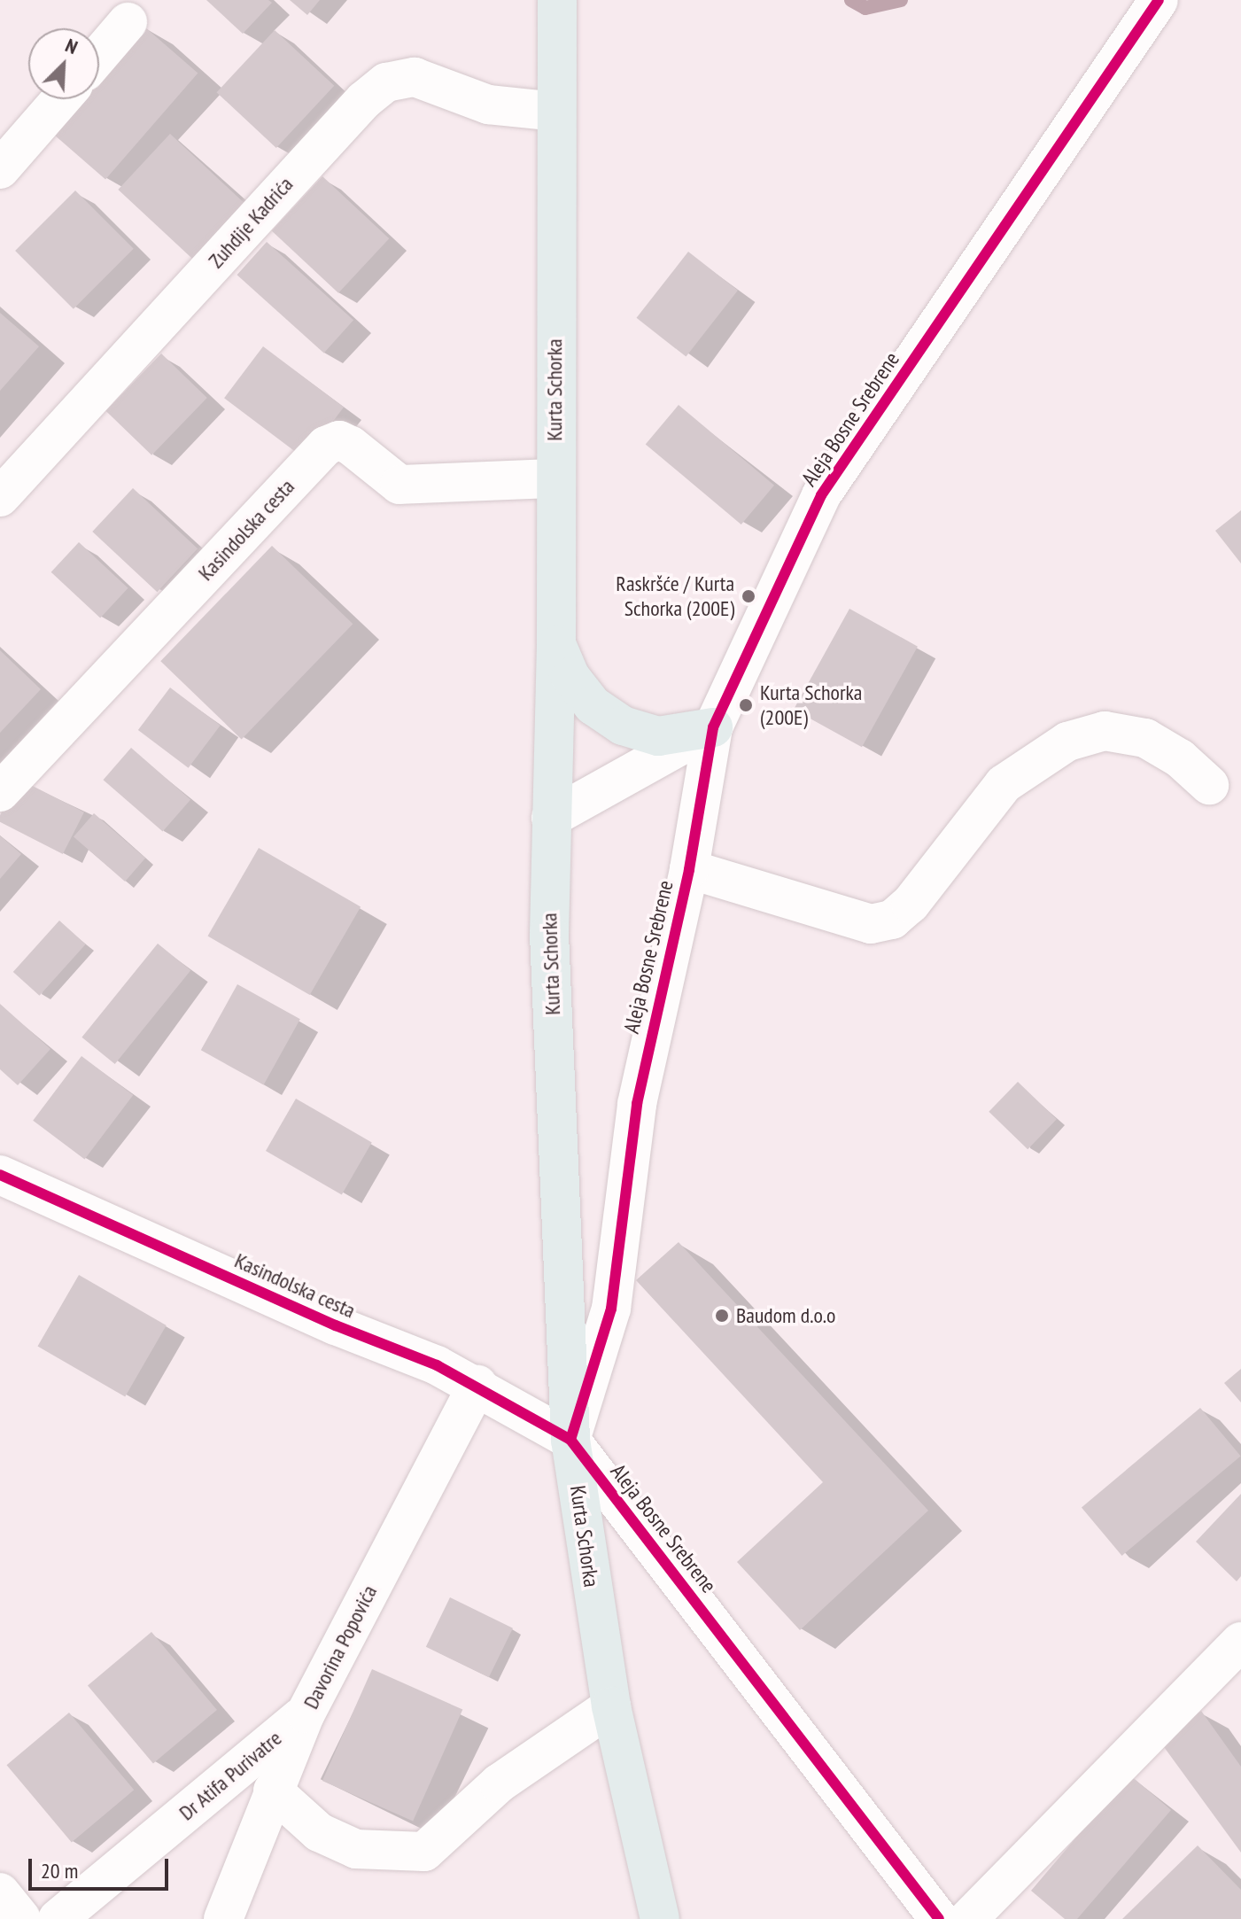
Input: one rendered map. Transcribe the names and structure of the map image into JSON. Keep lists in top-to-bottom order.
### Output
{
  "streets": {
    "main road": ["Kurta Schorka"],
    "street": [
      "Zuhdije Kadrića",
      "Aleja Bosne Srebrene",
      "Kasindolska cesta",
      "Davorina Popovića",
      "Dr Atifa Purivatre"
    ]
  },
  "crossings": [
    ["Zuhdije Kadrića", "Kurta Schorka"],
    ["Kurta Schorka", "Aleja Bosne Srebrene"],
    ["Kurta Schorka", "Kasindolska cesta"],
    ["Aleja Bosne Srebrene", "Kasindolska cesta"],
    ["Kasindolska cesta", "Davorina Popovića"],
    ["Davorina Popovića", "Dr Atifa Purivatre"]
  ],
  "places": ["Raskršće / Kurta Schorka (200E)", "Kurta Schorka (200E)", "Baudom d.o.o"],
  "scale_bar": "20 m",
  "north": "top right"
}
